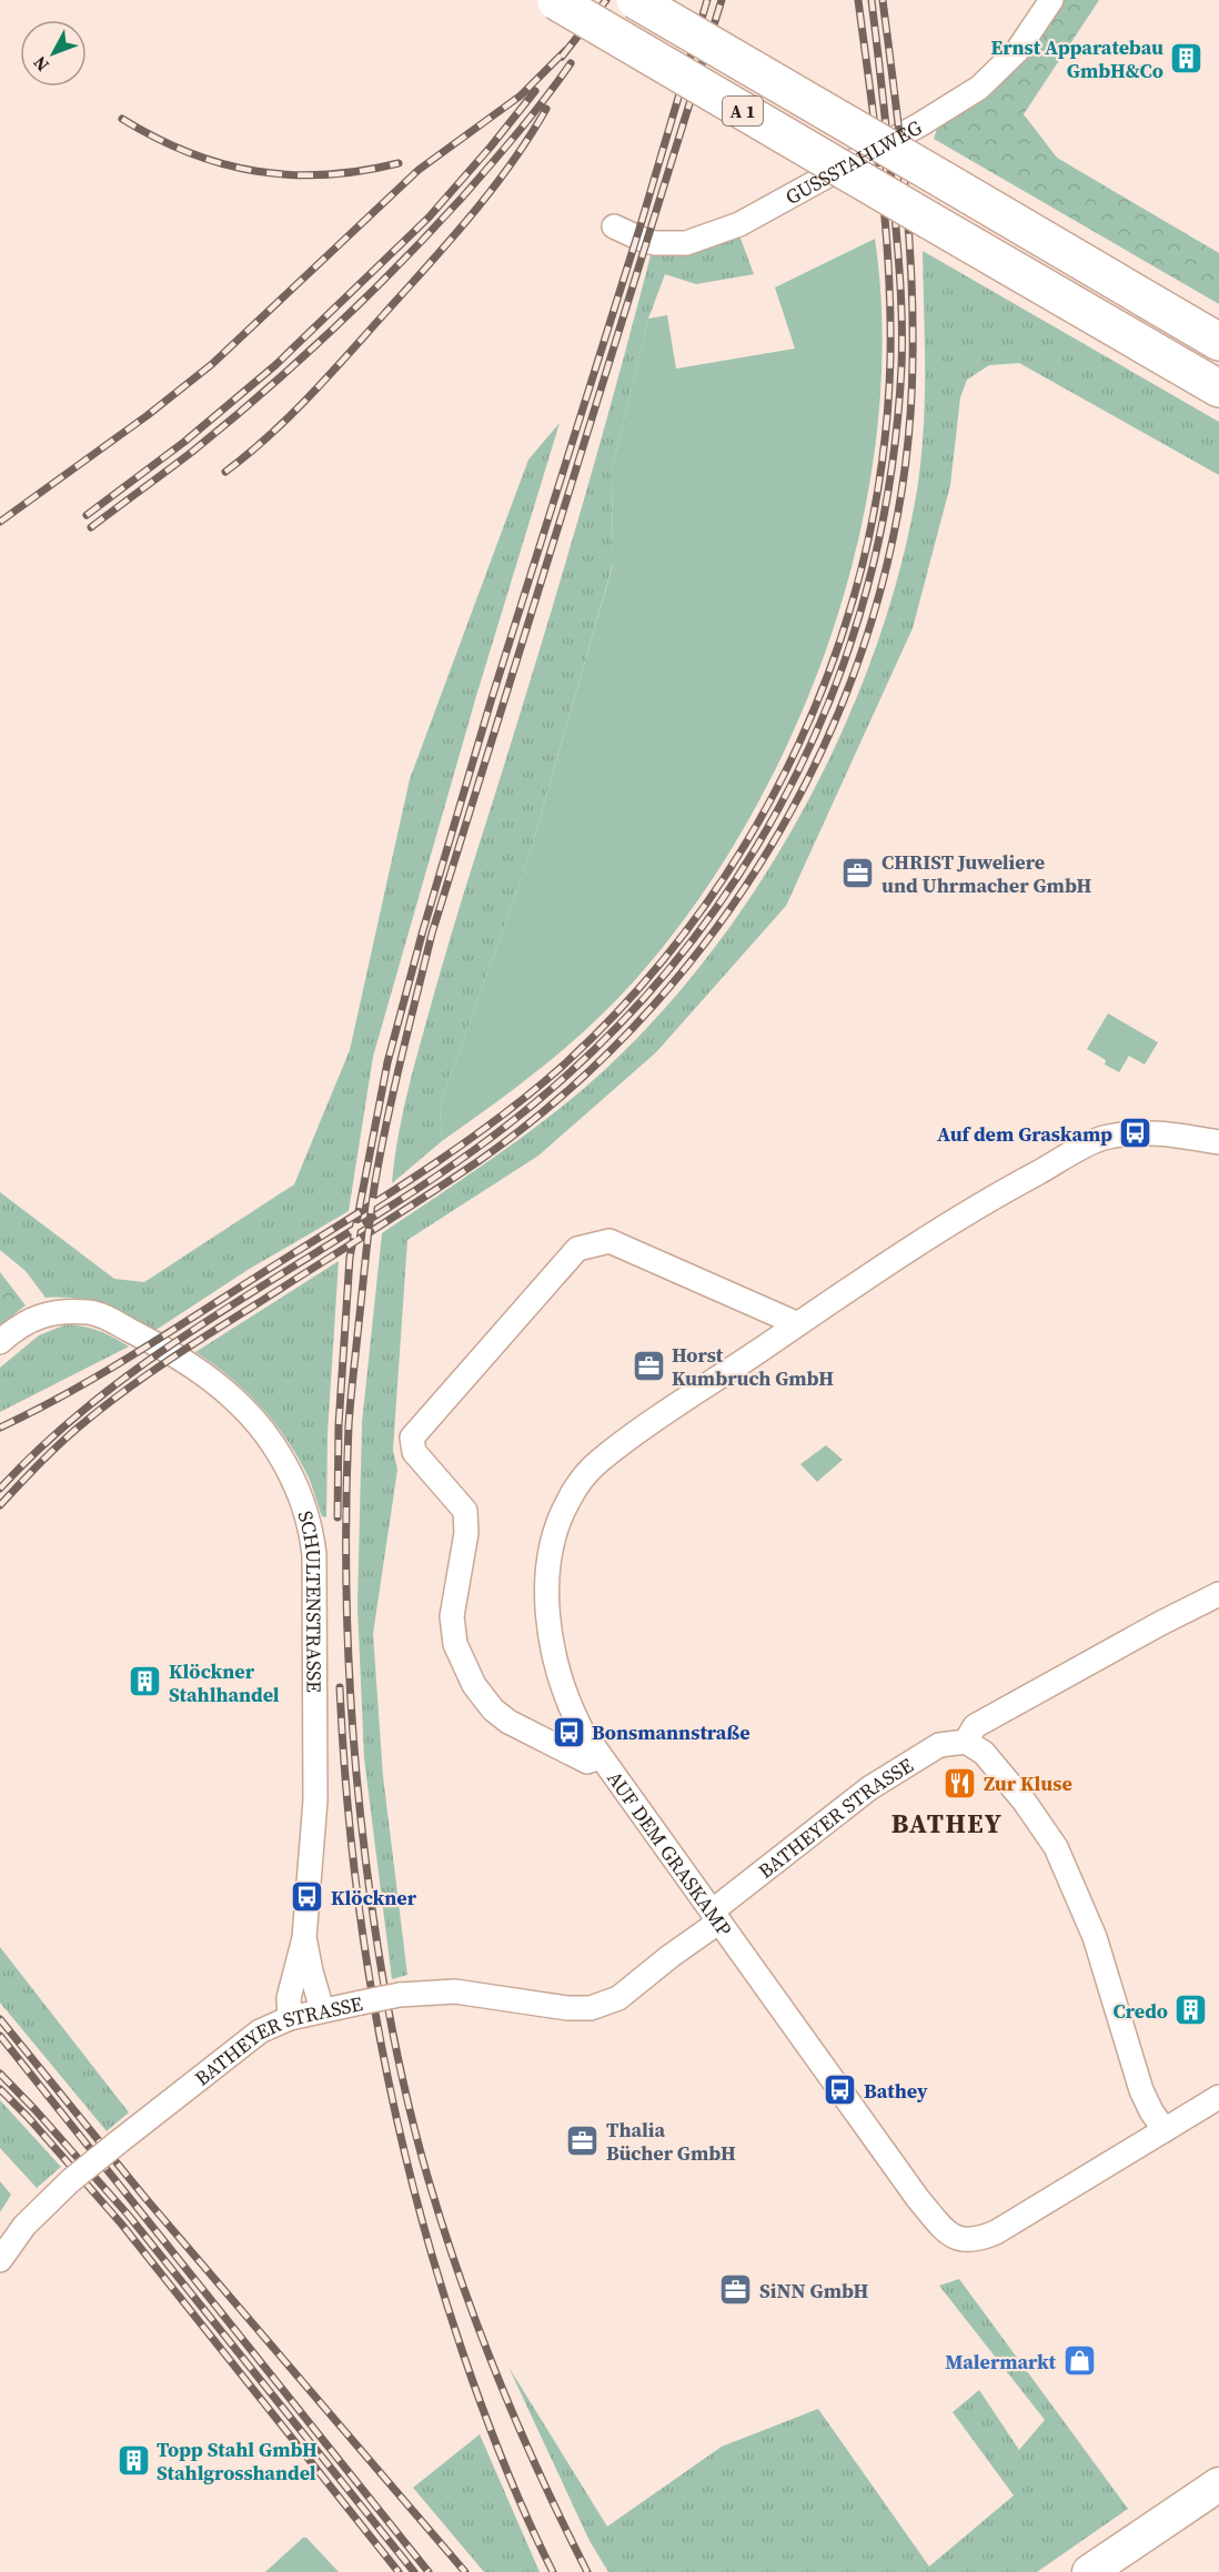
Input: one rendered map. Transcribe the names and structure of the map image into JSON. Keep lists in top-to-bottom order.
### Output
{
  "streets": {
    "highway": ["A 1"],
    "street": [
      "GUSSSTAHLWEG",
      "SCHULTENSTRASSE",
      "BATHEYER STRASSE",
      "AUF DEM GRASKAMP"
    ]
  },
  "crossings": [
    ["SCHULTENSTRASSE", "BATHEYER STRASSE"],
    ["BATHEYER STRASSE", "AUF DEM GRASKAMP"]
  ],
  "districts": ["BATHEY"],
  "places": {
    "building": [
      "Ernst Apparatebau GmbH&Co",
      "Klöckner Stahlhandel",
      "Credo",
      "Topp Stahl GmbH Stahlgrosshandel"
    ],
    "office": [
      "CHRIST Juweliere und Uhrmacher GmbH",
      "Horst Kumbruch GmbH",
      "Thalia Bücher GmbH",
      "SiNN GmbH"
    ],
    "bus stop": [
      "Auf dem Graskamp",
      "Bonsmannstraße",
      "Klöckner",
      "Bathey"
    ],
    "restaurant": ["Zur Kluse"],
    "shop": ["Malermarkt"]
  },
  "north": "bottom left"
}
